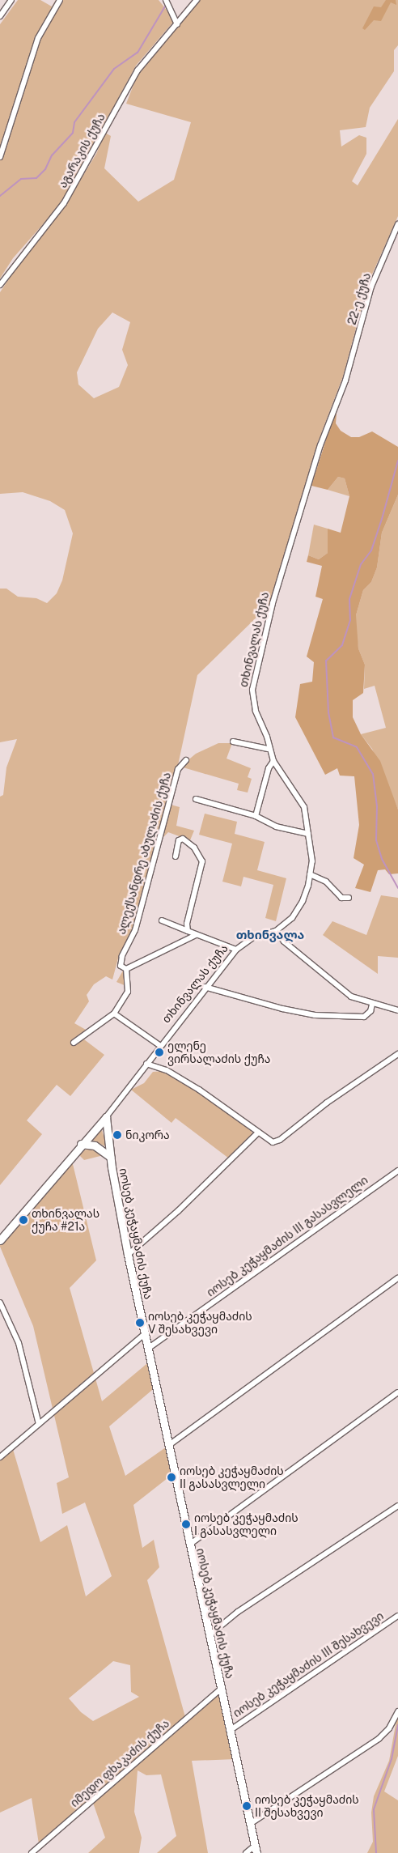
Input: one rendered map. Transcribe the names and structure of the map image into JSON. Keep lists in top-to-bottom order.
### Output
{
  "streets": {
    "street": [
      "აგარაკის ქუჩა",
      "22-ე ქუჩა",
      "თხინვალას ქუჩა",
      "ალექსანდრე აბულაძის ქუჩა",
      "იოსებ კეჭაყმაძის ქუჩა",
      "იოსებ კეჭაყმაძის III გასასვლელი",
      "იოსებ კეჭაყმაძის III შესახვევი",
      "იმედო ფხაკაძის ქუჩა"
    ]
  },
  "crossings": [
    ["22-ე ქუჩა", "თხინვალას ქუჩა"],
    ["თხინვალას ქუჩა", "იოსებ კეჭაყმაძის ქუჩა"],
    ["იოსებ კეჭაყმაძის ქუჩა", "იოსებ კეჭაყმაძის III გასასვლელი"],
    ["იოსებ კეჭაყმაძის ქუჩა", "იოსებ კეჭაყმაძის III შესახვევი"],
    ["იოსებ კეჭაყმაძის ქუჩა", "იმედო ფხაკაძის ქუჩა"]
  ],
  "districts": ["თხინვალა"],
  "places": [
    "ელენე ვირსალაძის ქუჩა",
    "ნიკორა",
    "თხინვალას ქუჩა #21ა",
    "იოსებ კეჭაყმაძის V შესახვევი",
    "იოსებ კეჭაყმაძის II გასასვლელი",
    "იოსებ კეჭაყმაძის I გასასვლელი",
    "იოსებ კეჭაყმაძის II შესახვევი"
  ]
}
